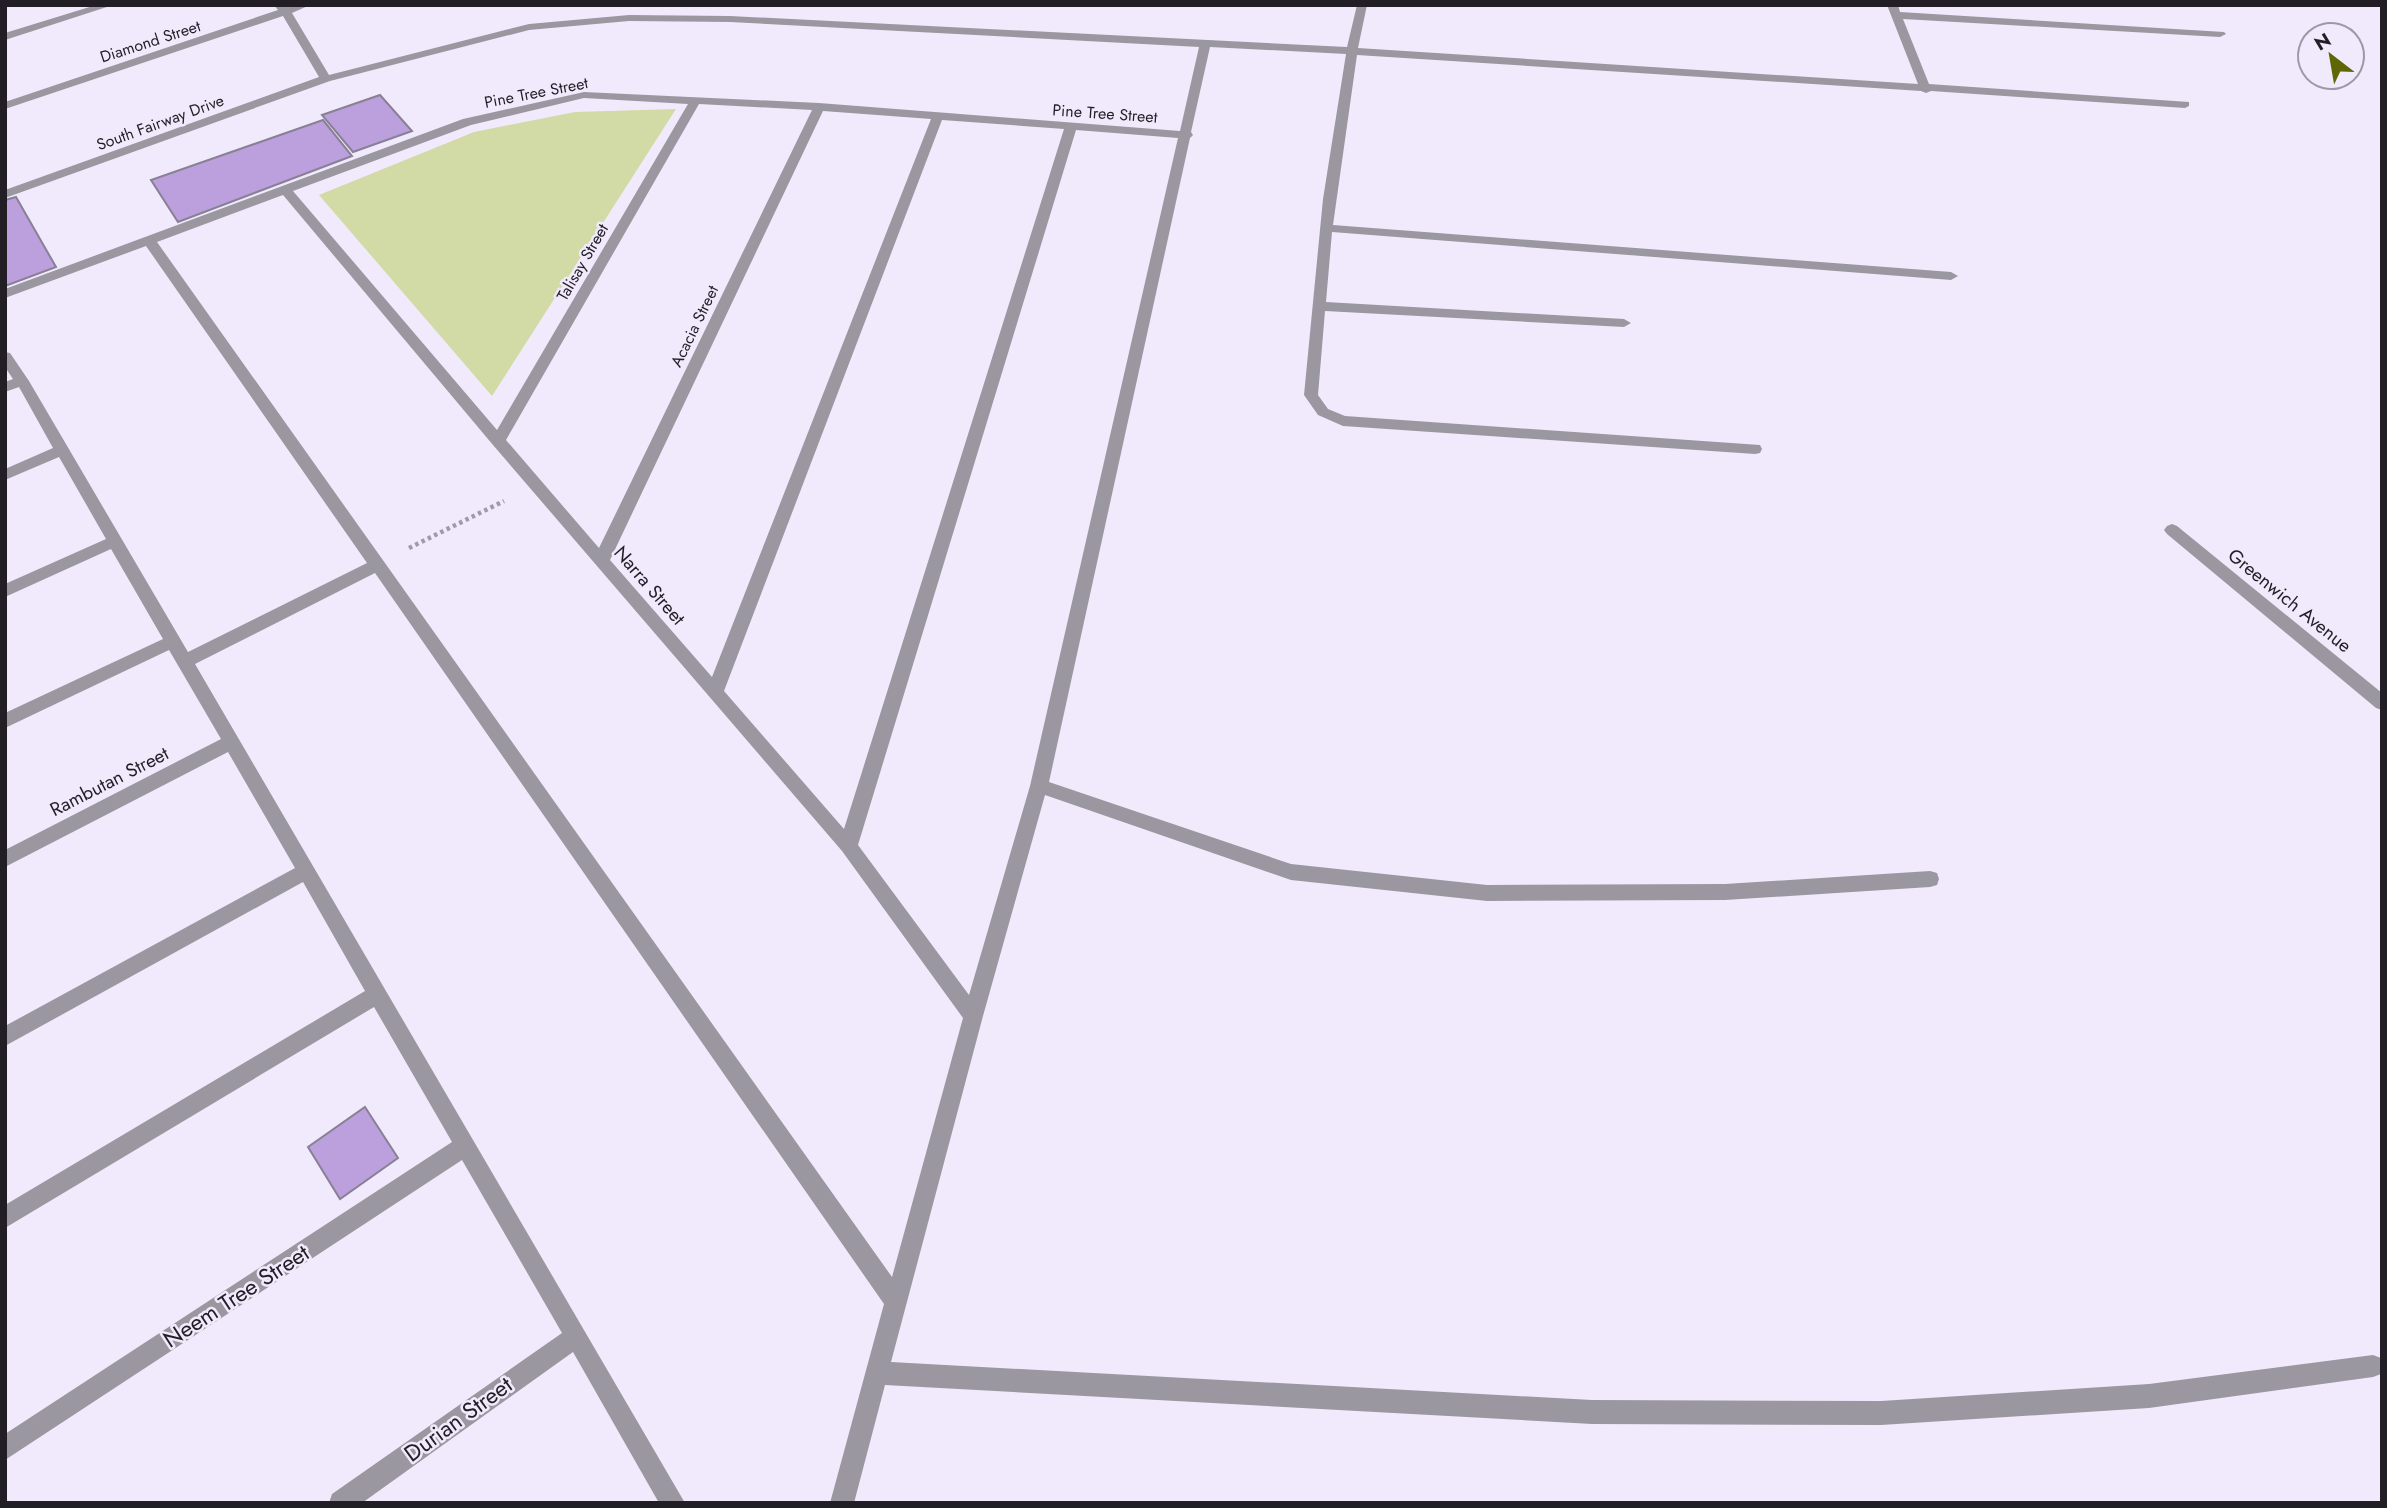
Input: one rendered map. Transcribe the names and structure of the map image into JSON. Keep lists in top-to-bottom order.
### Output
{
  "streets": {
    "street": [
      "Diamond Street",
      "Pine Tree Street",
      "South Fairway Drive",
      "Talisay Street",
      "Acacia Street",
      "Narra Street",
      "Greenwich Avenue",
      "Rambutan Street",
      "Neem Tree Street",
      "Durian Street"
    ]
  },
  "crossings": [
    ["Pine Tree Street", "Talisay Street"],
    ["Pine Tree Street", "Acacia Street"],
    ["Pine Tree Street", "Narra Street"],
    ["Talisay Street", "Narra Street"],
    ["Acacia Street", "Narra Street"]
  ],
  "north": "top left"
}
